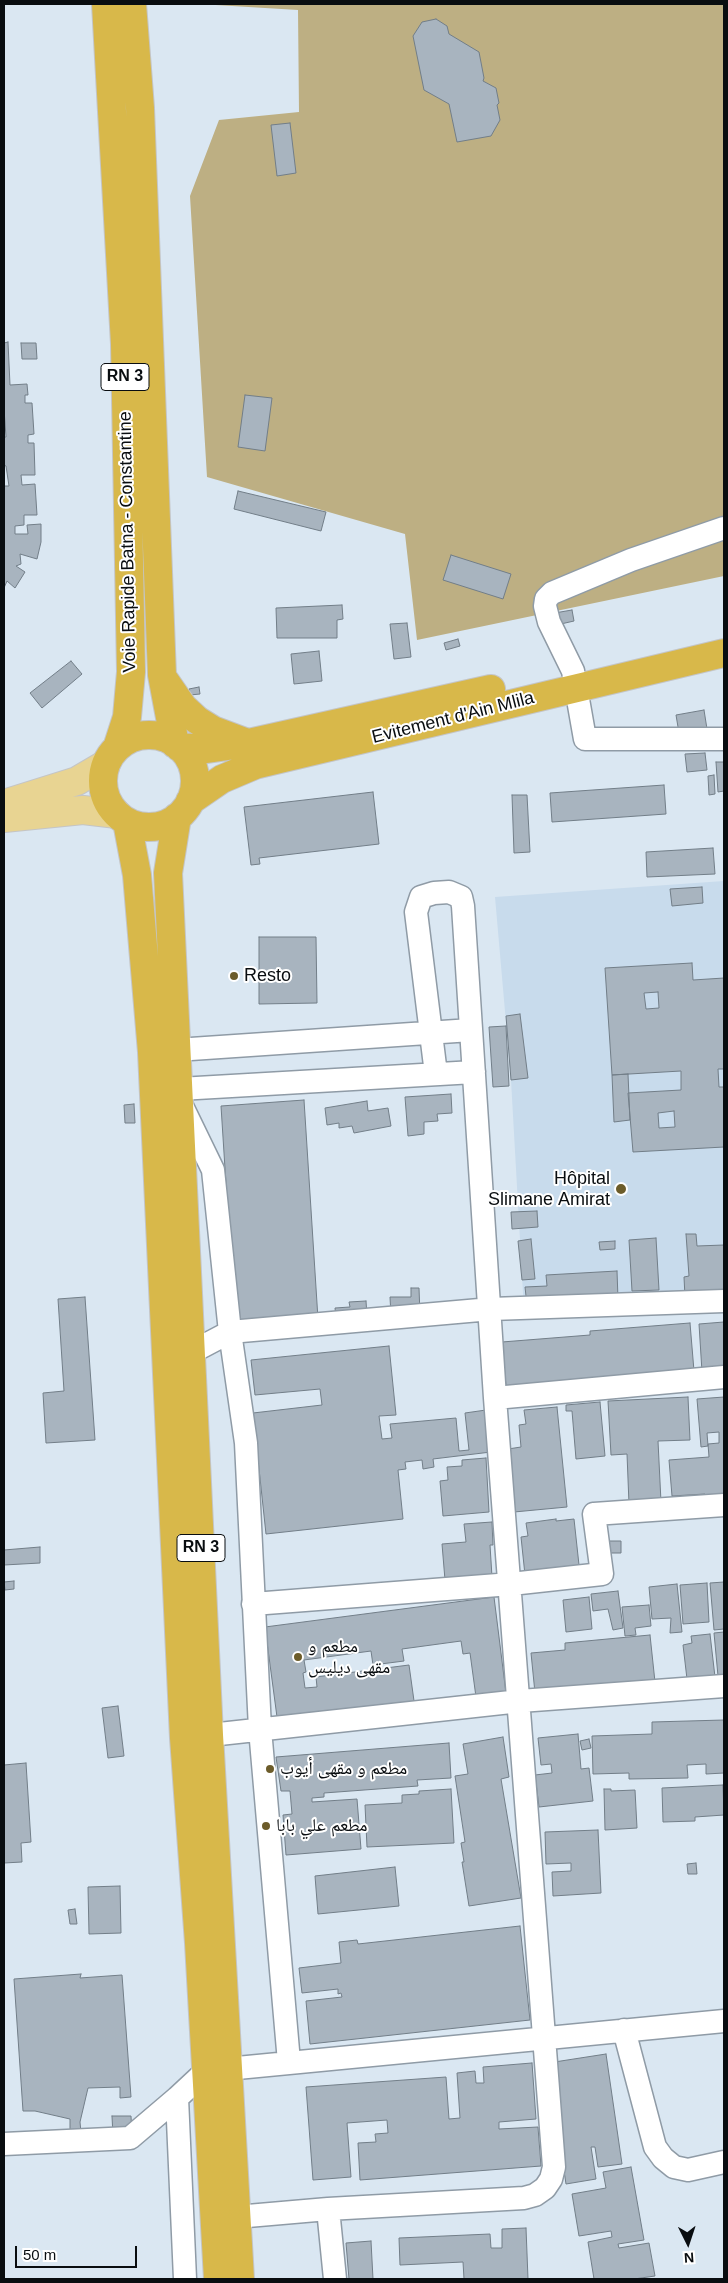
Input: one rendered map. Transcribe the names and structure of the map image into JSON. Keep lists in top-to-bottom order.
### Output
{
  "streets": {
    "highway": ["RN 3", "Voie Rapide Batna - Constantine", "Evitement d'Ain Mlila"]
  },
  "crossings": [
    ["RN 3", "Voie Rapide Batna - Constantine"],
    ["RN 3", "Evitement d'Ain Mlila"],
    ["Voie Rapide Batna - Constantine", "Evitement d'Ain Mlila"]
  ],
  "places": [
    "Resto",
    "Hôpital Slimane Amirat",
    "مطعم و مقهى ديليس",
    "مطعم و مقهى أيوب",
    "مطعم علي بابا"
  ],
  "scale_bar": "50 m",
  "north": "bottom"
}
